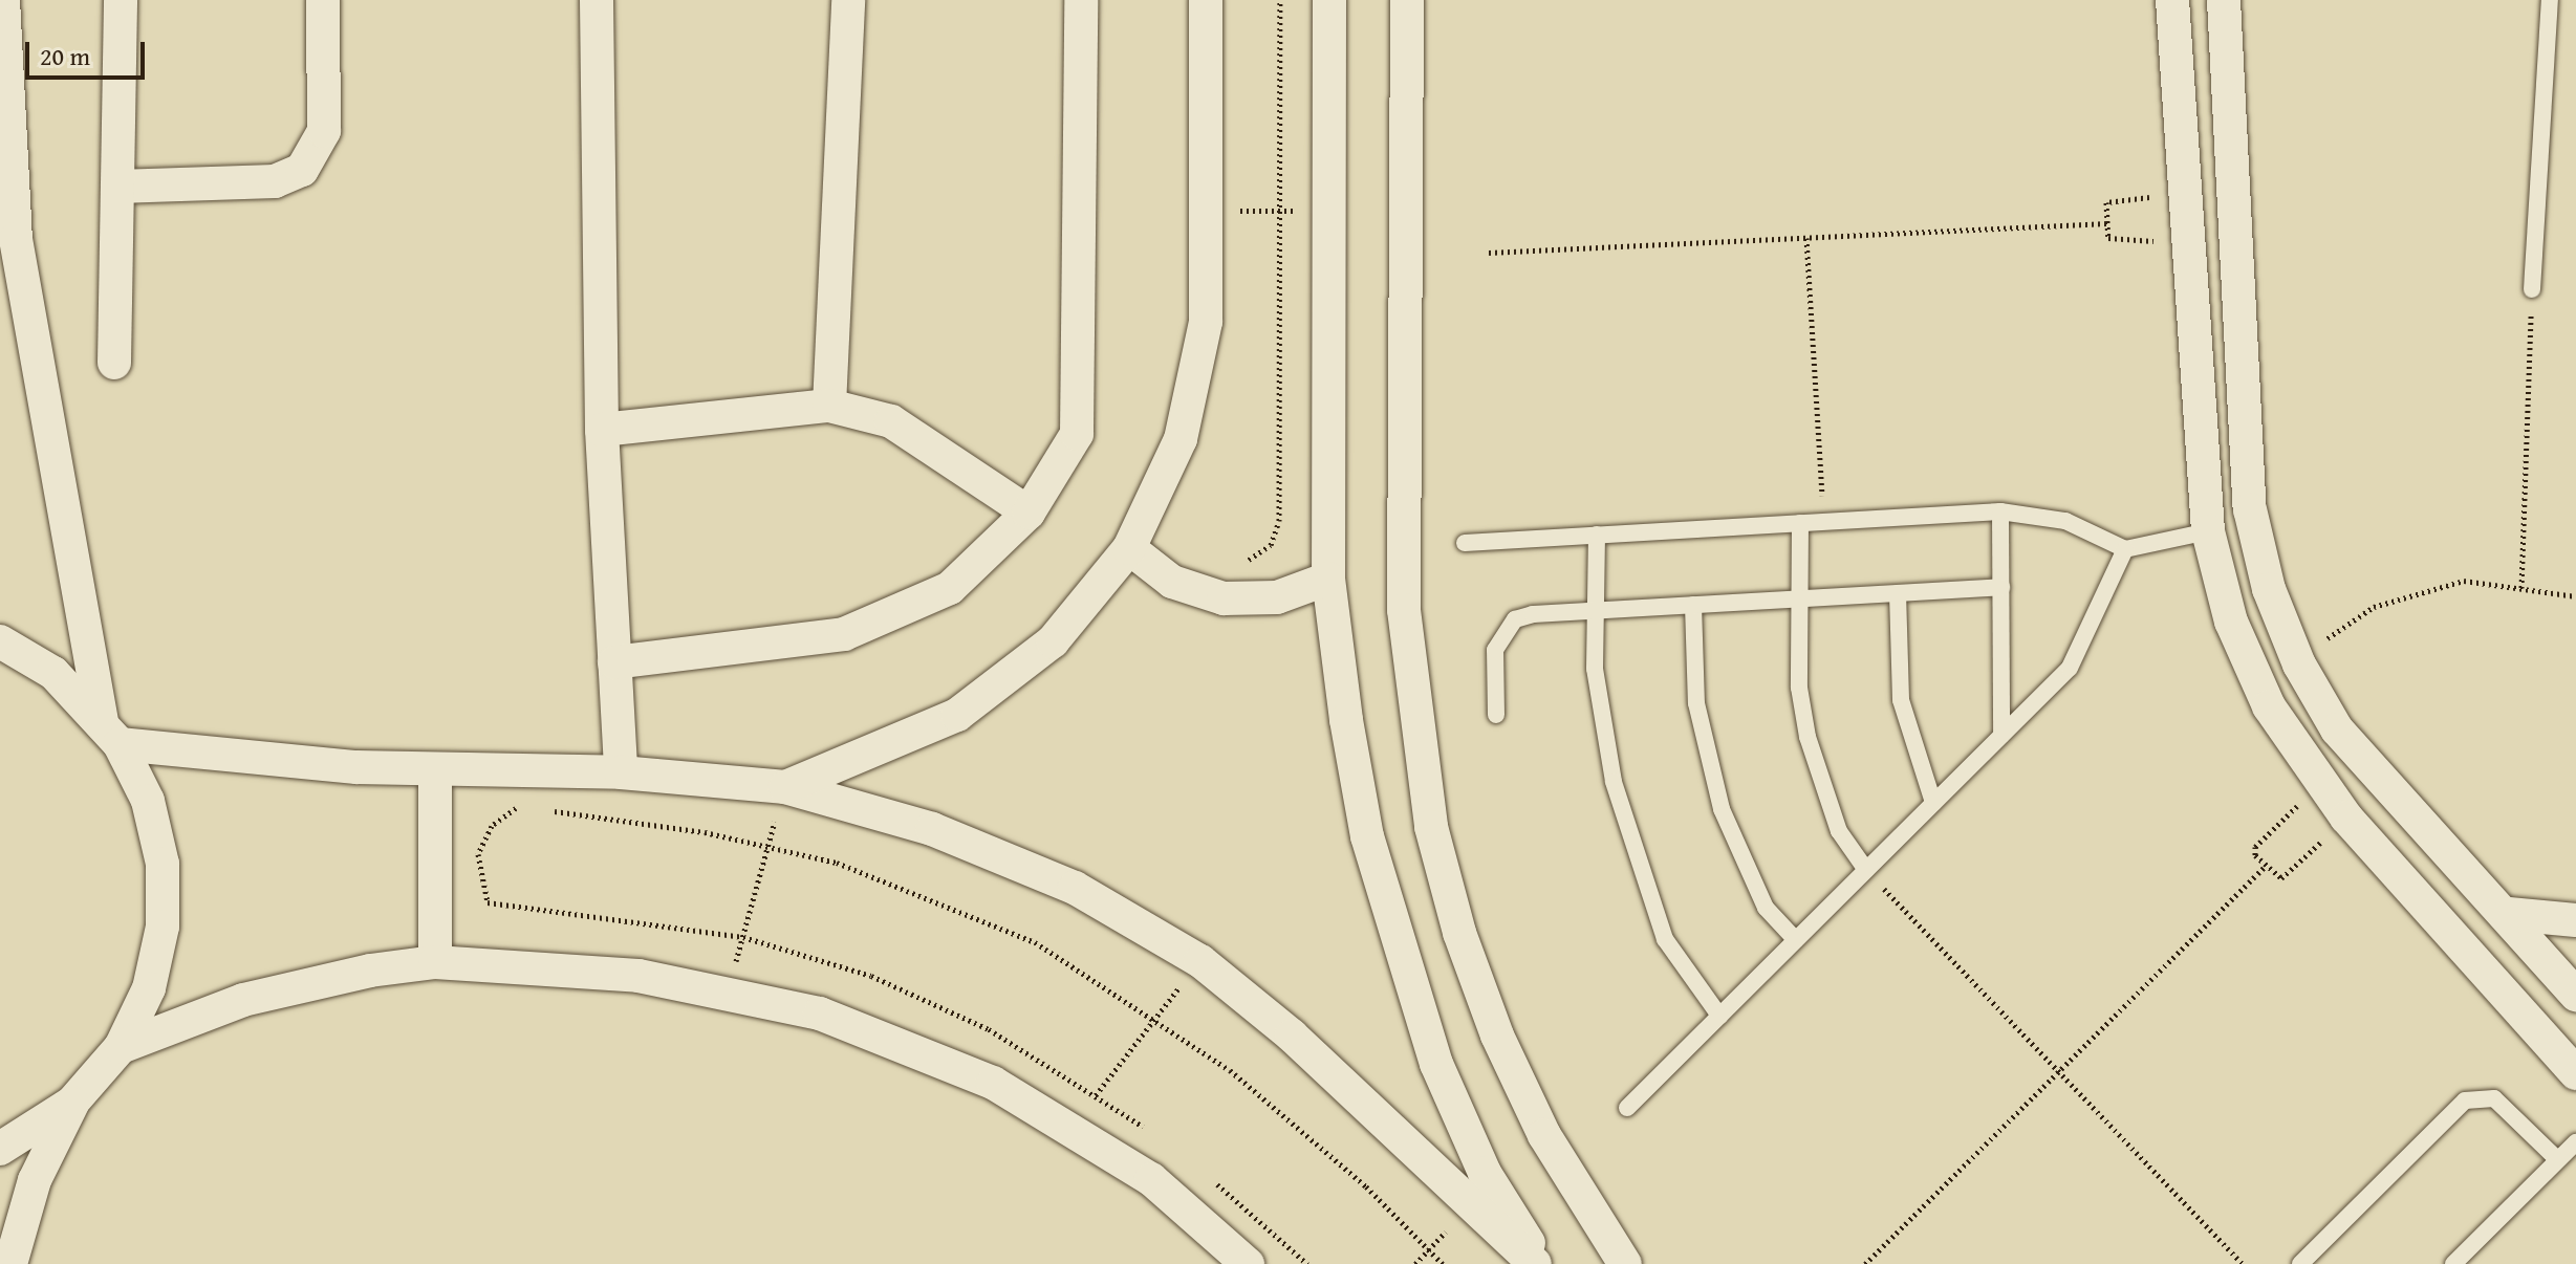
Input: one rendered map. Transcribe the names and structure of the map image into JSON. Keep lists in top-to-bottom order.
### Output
{
  "scale_bar": "20 m"
}
